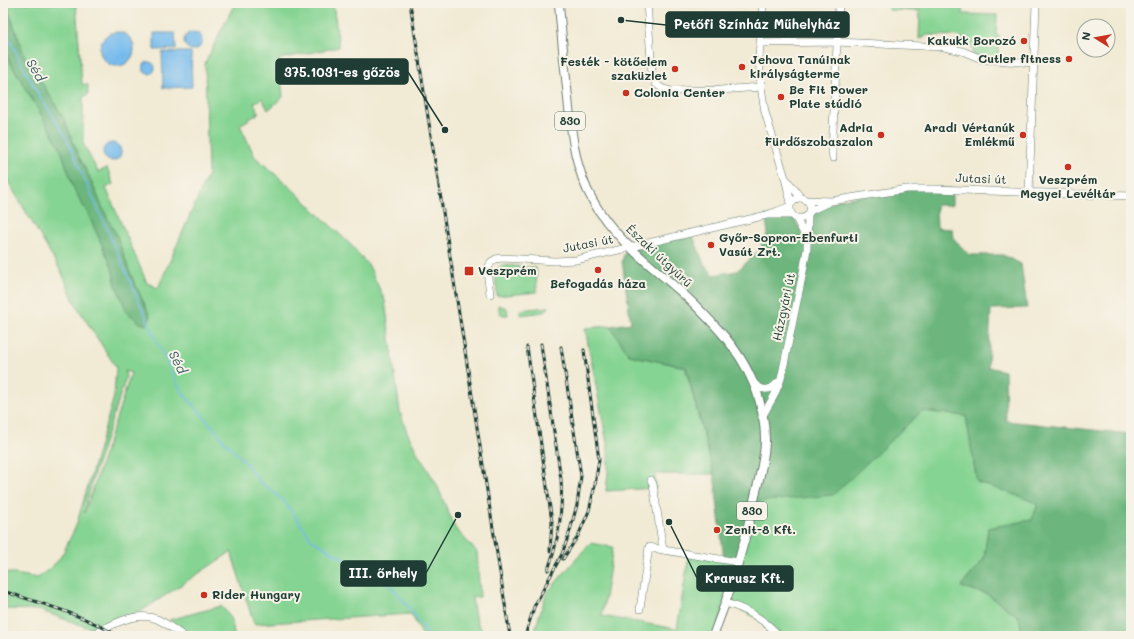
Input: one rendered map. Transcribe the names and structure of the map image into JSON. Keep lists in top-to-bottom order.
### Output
{
  "streets": {
    "main road": ["830", "Északi útgyűrű"],
    "street": ["Jutasi út", "Házgyári út"]
  },
  "crossings": [
    ["830", "Északi útgyűrű"],
    ["830", "Házgyári út"],
    ["Jutasi út", "Északi útgyűrű"],
    ["Jutasi út", "Házgyári út"],
    ["Északi útgyűrű", "Házgyári út"]
  ],
  "water": ["Séd"],
  "places": {
    "other": [
      "Petőfi Színház Műhelyház",
      "Kakukk Borozó",
      "Cutler fitness",
      "Jehova Tanúinak királyságterme",
      "Festék - kötőelem szaküzlet",
      "Colonia Center",
      "Be Fit Power Plate stúdió",
      "375.1031-es gőzös",
      "Adria Fürdőszobaszalon",
      "Aradi Vértanúk Emlékmű",
      "Veszprém Megyei Levéltár",
      "Győr-Sopron-Ebenfurti Vasút Zrt.",
      "Befogadás háza",
      "III. őrhely",
      "Krarusz Kft.",
      "Zenit-8 Kft.",
      "Rider Hungary"
    ],
    "transit": ["Veszprém"]
  },
  "north": "left"
}
